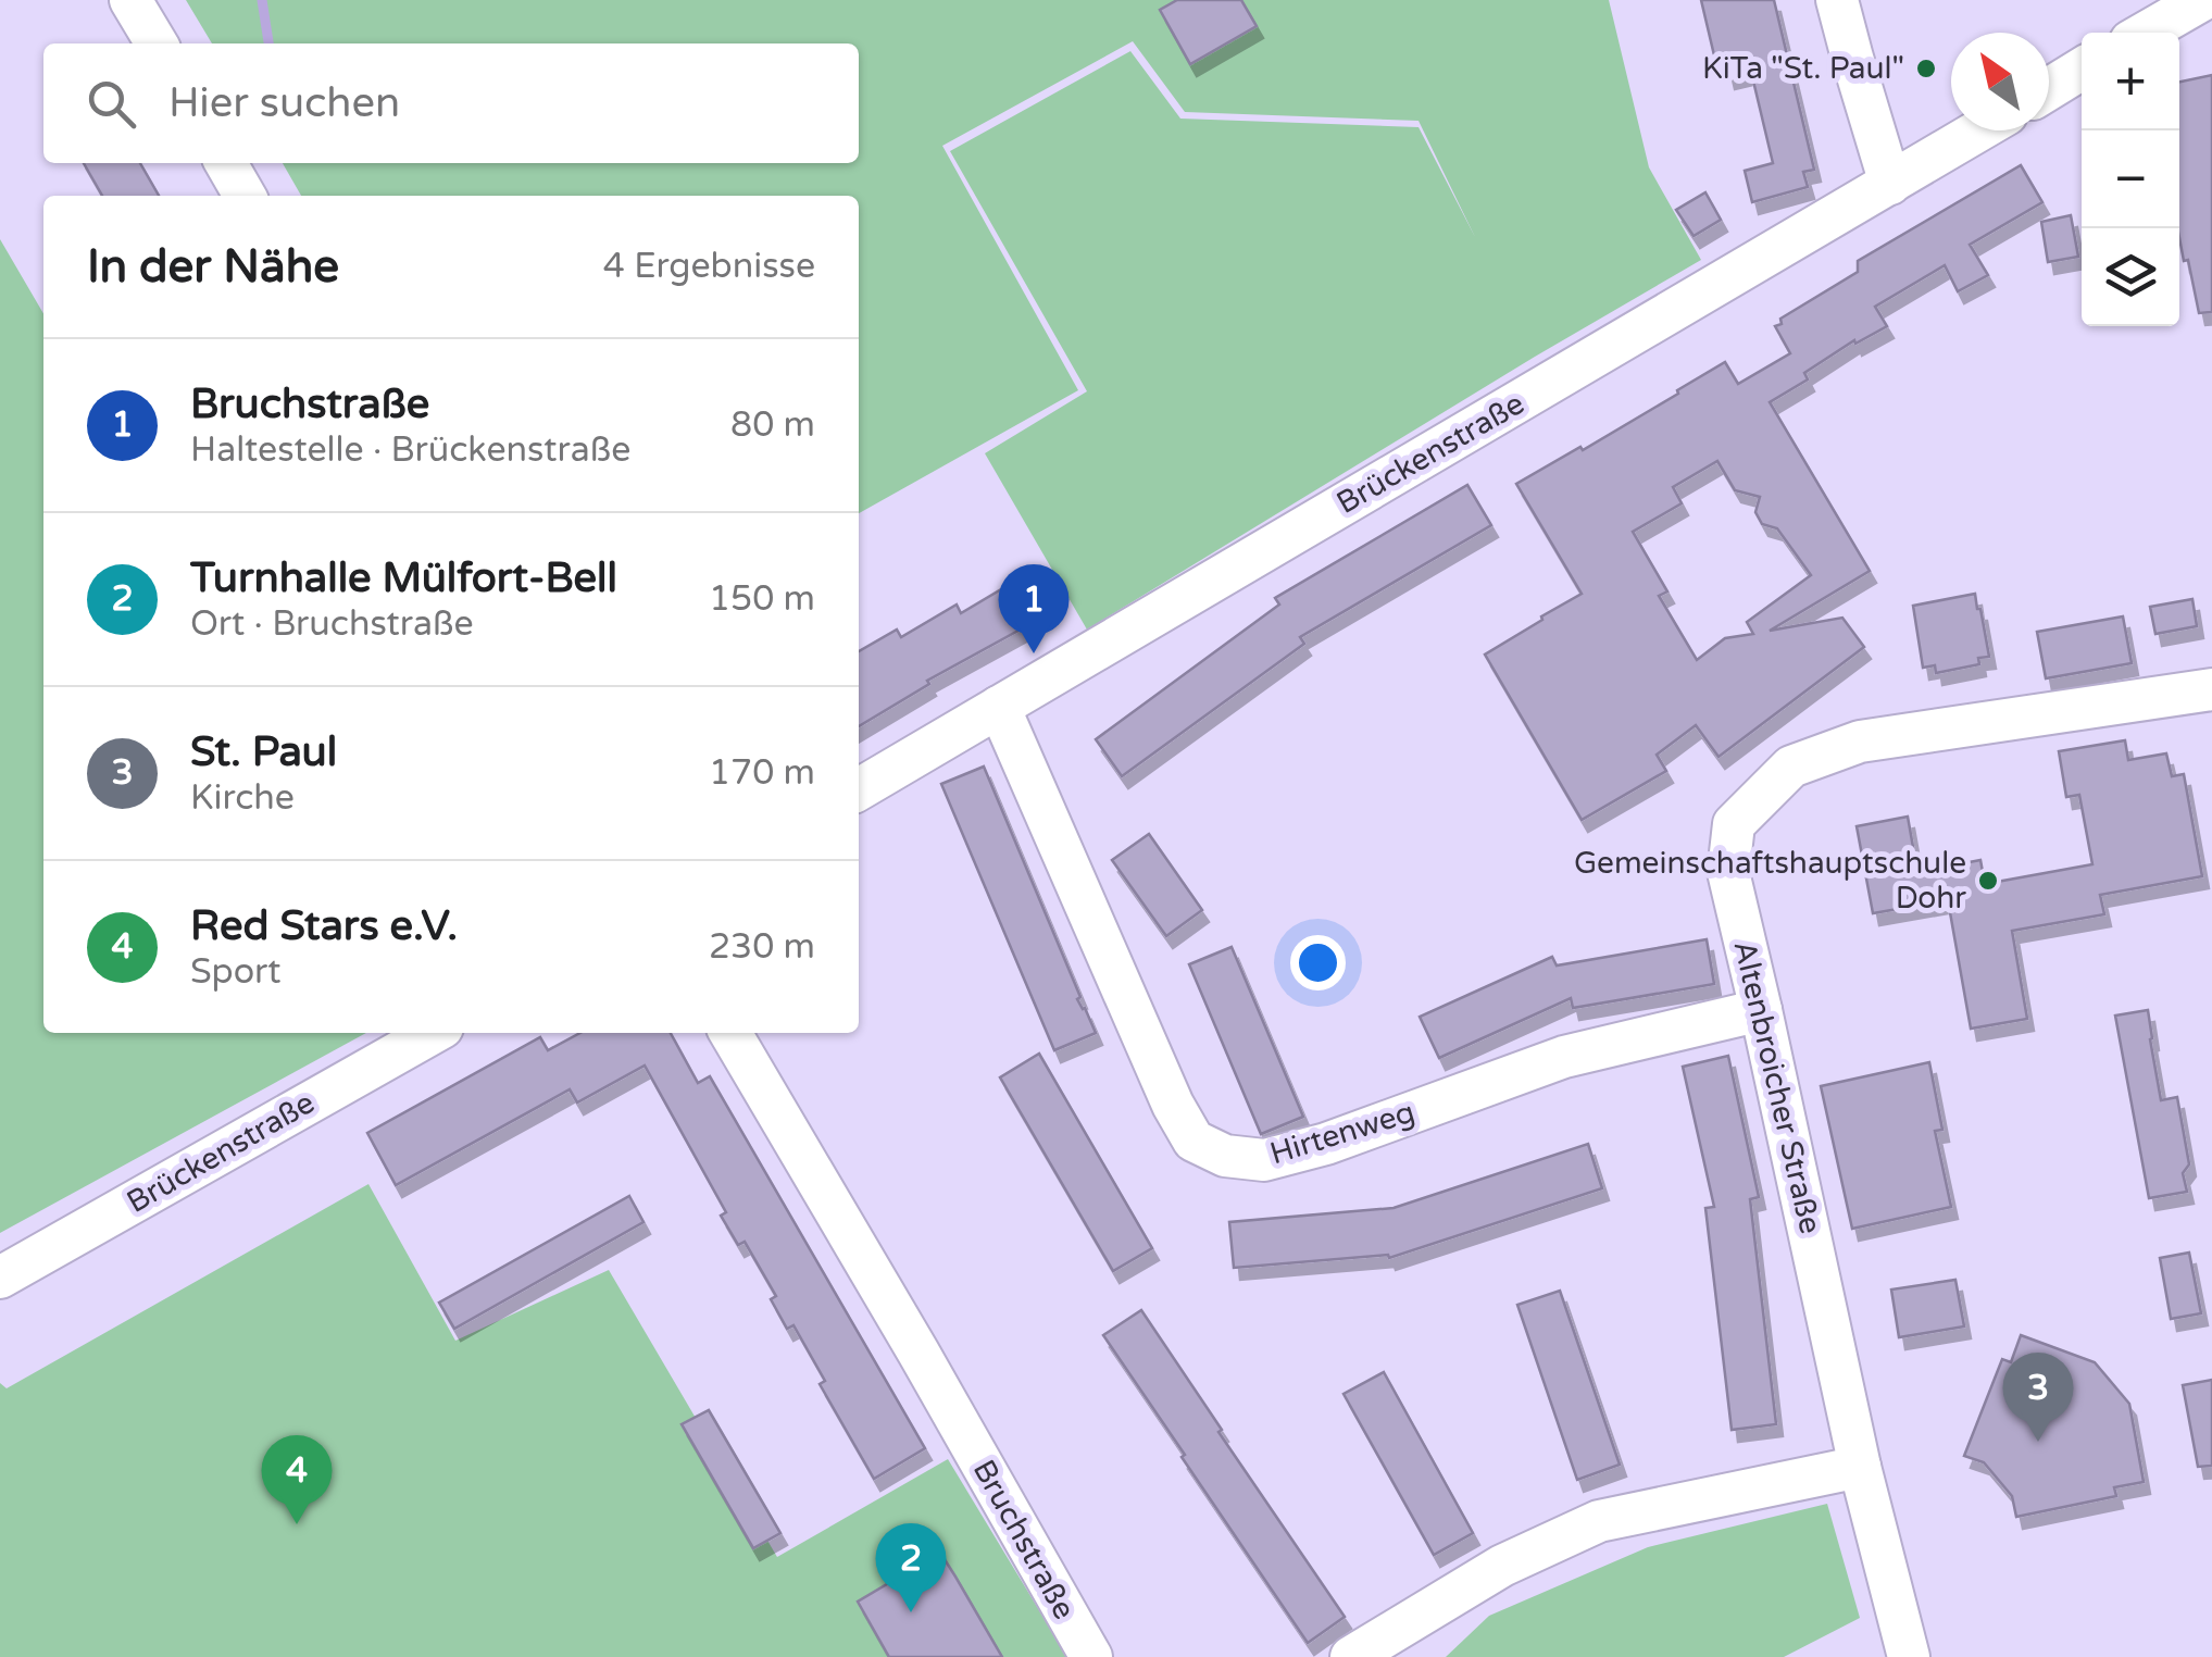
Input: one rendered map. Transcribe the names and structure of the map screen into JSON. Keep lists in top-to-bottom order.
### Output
{
  "streets": {
    "street": [
      "Brückenstraße",
      "Altenbroicher Straße",
      "Hirtenweg",
      "Bruchstraße"
    ]
  },
  "crossings": [
    ["Brückenstraße", "Hirtenweg"],
    ["Altenbroicher Straße", "Hirtenweg"]
  ],
  "places": ["KiTa \"St. Paul\"", "Gemeinschaftshauptschule Dohr"],
  "north": "top left",
  "page": {
    "map_buttons": ["+", "−"],
    "search": "Hier suchen",
    "heading": ["In der Nähe", "4 Ergebnisse"],
    "list": [
      {
        "mark": "1",
        "name": "Bruchstraße",
        "note": "Haltestelle · Brückenstraße",
        "value": "80 m"
      },
      {
        "mark": "2",
        "name": "Turnhalle Mülfort-Bell",
        "note": "Ort · Bruchstraße",
        "value": "150 m"
      },
      {
        "mark": "3",
        "name": "St. Paul",
        "note": "Kirche",
        "value": "170 m"
      },
      {
        "mark": "4",
        "name": "Red Stars e.V.",
        "note": "Sport",
        "value": "230 m"
      }
    ],
    "pins": [
      "1",
      "3",
      "4",
      "2"
    ]
  }
}
